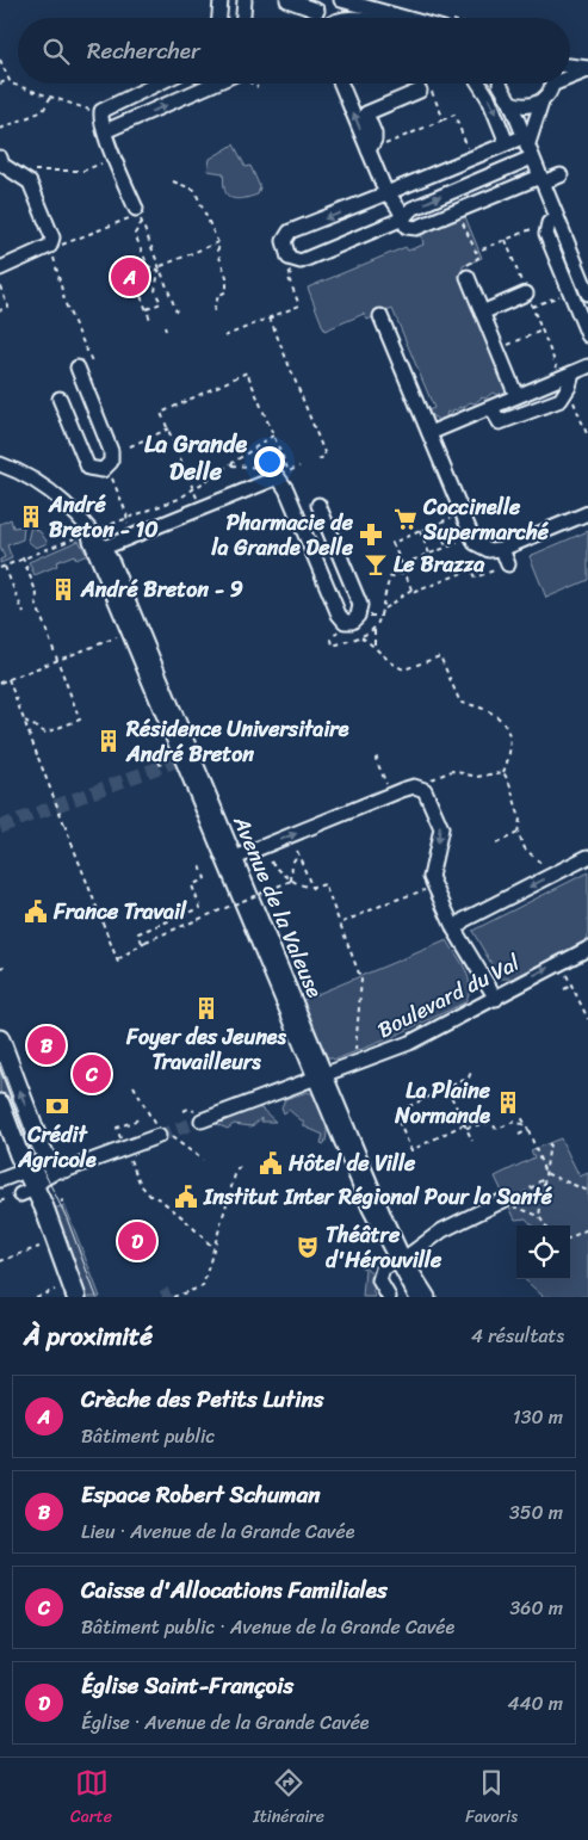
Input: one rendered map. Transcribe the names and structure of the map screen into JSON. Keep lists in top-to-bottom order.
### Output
{
  "streets": {
    "street": ["Avenue de la Valeuse", "Boulevard du Val"]
  },
  "crossings": [
    ["Avenue de la Valeuse", "Boulevard du Val"]
  ],
  "districts": ["La Grande Delle"],
  "places": {
    "building": [
      "André Breton - 10",
      "André Breton - 9",
      "Résidence Universitaire André Breton",
      "Foyer des Jeunes Travailleurs",
      "La Plaine Normande"
    ],
    "supermarket": ["Coccinelle Supermarché"],
    "pharmacy": ["Pharmacie de la Grande Delle"],
    "bar": ["Le Brazza"],
    "public building": ["France Travail", "Hôtel de Ville", "Institut Inter Régional Pour la Santé"],
    "bank": ["Crédit Agricole"],
    "theatre": ["Théâtre d'Hérouville"]
  },
  "page": {
    "search": "Rechercher",
    "pins": [
      "A",
      "B",
      "C",
      "D"
    ],
    "heading": ["À proximité", "4 résultats"],
    "list": [
      {
        "mark": "A",
        "name": "Crèche des Petits Lutins",
        "note": "Bâtiment public",
        "value": "130 m"
      },
      {
        "mark": "B",
        "name": "Espace Robert Schuman",
        "note": "Lieu · Avenue de la Grande Cavée",
        "value": "350 m"
      },
      {
        "mark": "C",
        "name": "Caisse d'Allocations Familiales",
        "note": "Bâtiment public · Avenue de la Grande Cavée",
        "value": "360 m"
      },
      {
        "mark": "D",
        "name": "Église Saint-François",
        "note": "Église · Avenue de la Grande Cavée",
        "value": "440 m"
      }
    ],
    "nav": ["Carte", "Itinéraire", "Favoris"]
  }
}
